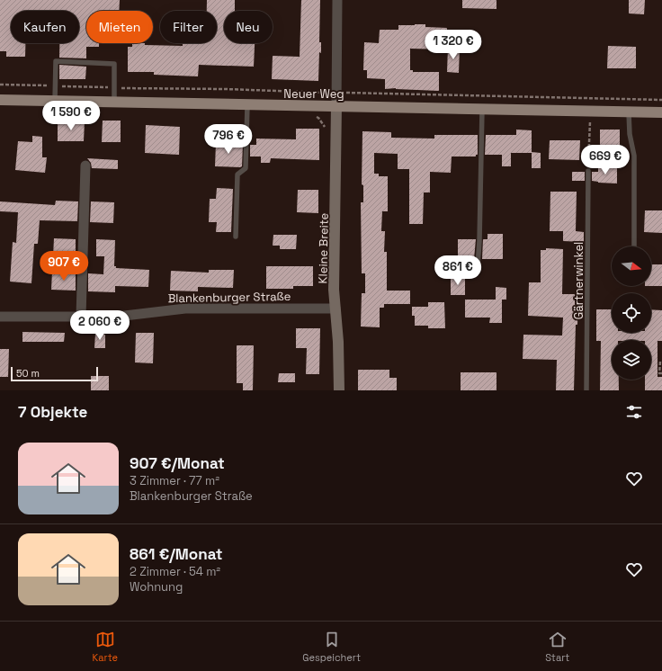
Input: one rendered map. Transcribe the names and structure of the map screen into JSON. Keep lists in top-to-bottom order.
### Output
{
  "streets": {
    "main road": ["Neuer Weg"],
    "street": ["Kleine Breite", "Blankenburger Straße"],
    "lane": ["Gärtnerwinkel"]
  },
  "crossings": [
    ["Neuer Weg", "Kleine Breite"],
    ["Kleine Breite", "Blankenburger Straße"]
  ],
  "scale_bar": "50 m",
  "north": "right",
  "page": {
    "chip": [
      "Kaufen",
      "Mieten",
      "Filter",
      "Neu"
    ],
    "price": [
      "1 320 €",
      "1 590 €",
      "796 €",
      "669 €",
      "907 €",
      "861 €",
      "2 060 €"
    ],
    "scale": "50 m",
    "heading": "7 Objekte",
    "list": [
      {
        "name": "907 €/Monat",
        "note": "3 Zimmer · 77 m² · Blankenburger Straße"
      },
      {
        "name": "861 €/Monat",
        "note": "2 Zimmer · 54 m² · Wohnung"
      }
    ],
    "tabs": ["Karte", "Gespeichert", "Start"]
  }
}
